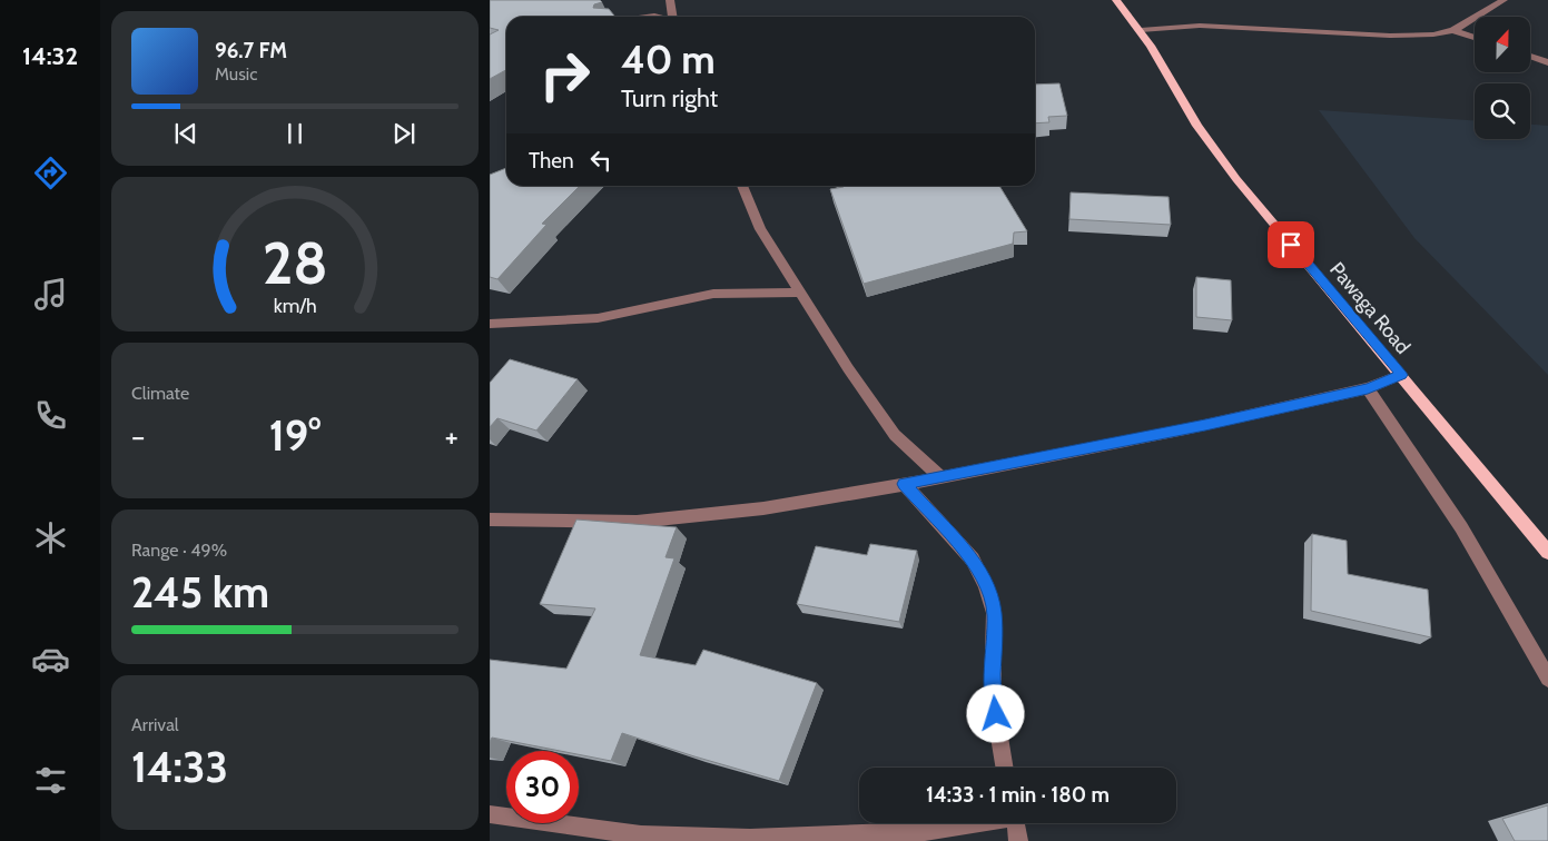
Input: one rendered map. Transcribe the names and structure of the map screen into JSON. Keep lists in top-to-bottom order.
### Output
{
  "streets": {
    "main road": ["Pawaga Road"]
  },
  "north": "top",
  "page": {
    "tabs": "14:32",
    "turn": ["40 m", "Turn right"],
    "song": ["96.7 FM", "Music"],
    "then": "Then",
    "tile": [
      "Climate",
      ["Range · 49%", "245 km"],
      ["Arrival", "14:33"]
    ],
    "heat": ["−", "19°", "+"],
    "limit": "30",
    "trip": "14:33 · 1 min · 180 m",
    "gauge": ["28", "km/h"]
  }
}
